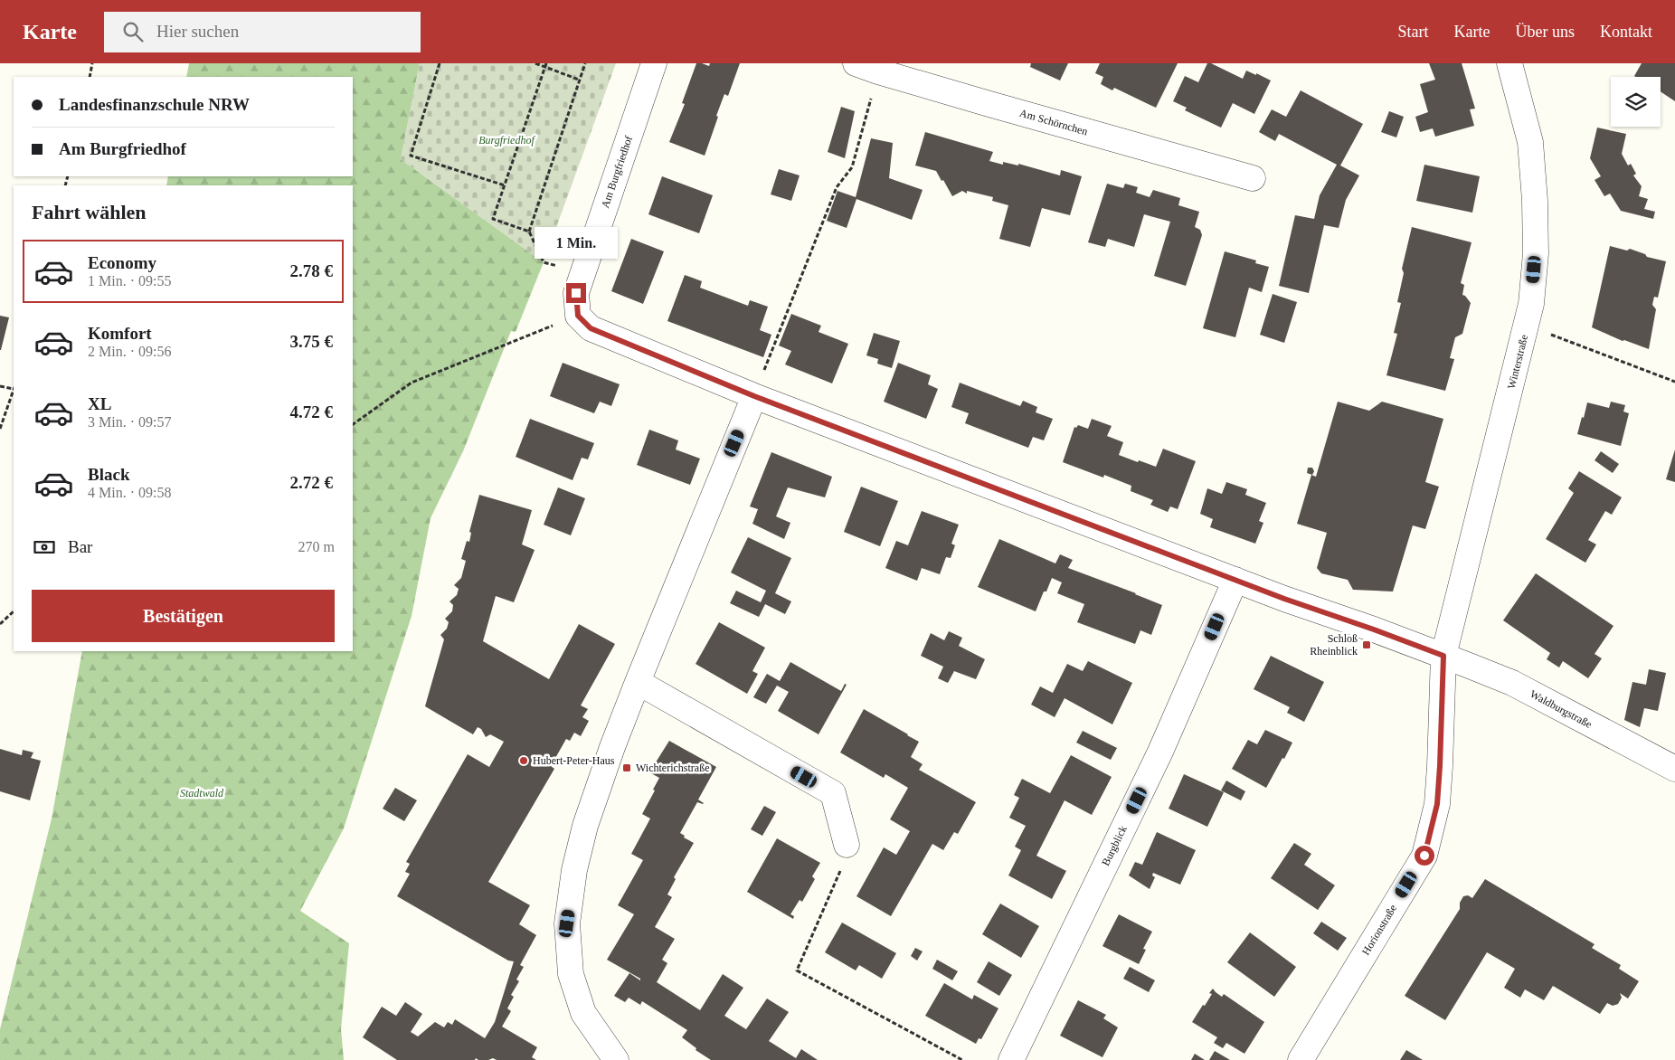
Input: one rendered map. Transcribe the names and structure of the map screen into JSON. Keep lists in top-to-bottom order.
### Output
{
  "streets": {
    "street": [
      "Am Schörnchen",
      "Am Burgfriedhof",
      "Winterstraße",
      "Waldburgstraße",
      "Burgblick",
      "Horionstraße"
    ]
  },
  "crossings": [
    ["Winterstraße", "Waldburgstraße"],
    ["Winterstraße", "Horionstraße"],
    ["Waldburgstraße", "Horionstraße"]
  ],
  "parks": ["Burgfriedhof", "Stadtwald"],
  "places": {
    "transit": ["Schloß Rheinblick", "Wichterichstraße"],
    "other": ["Hubert-Peter-Haus"]
  },
  "page": {
    "header": "Karte",
    "search": "Hier suchen",
    "nav": [
      "Start",
      "Karte",
      "Über uns",
      "Kontakt"
    ],
    "banner": ["Landesfinanzschule NRW", "Am Burgfriedhof"],
    "heading": "Fahrt wählen",
    "bubble": "1 Min.",
    "list": [
      {
        "name": "Economy",
        "note": "1 Min. · 09:55",
        "value": "2.78 €"
      },
      {
        "name": "Komfort",
        "note": "2 Min. · 09:56",
        "value": "3.75 €"
      },
      {
        "name": "XL",
        "note": "3 Min. · 09:57",
        "value": "4.72 €"
      },
      {
        "name": "Black",
        "note": "4 Min. · 09:58",
        "value": "2.72 €"
      }
    ],
    "pay": ["Bar", "270 m"],
    "buttons": "Bestätigen"
  }
}
